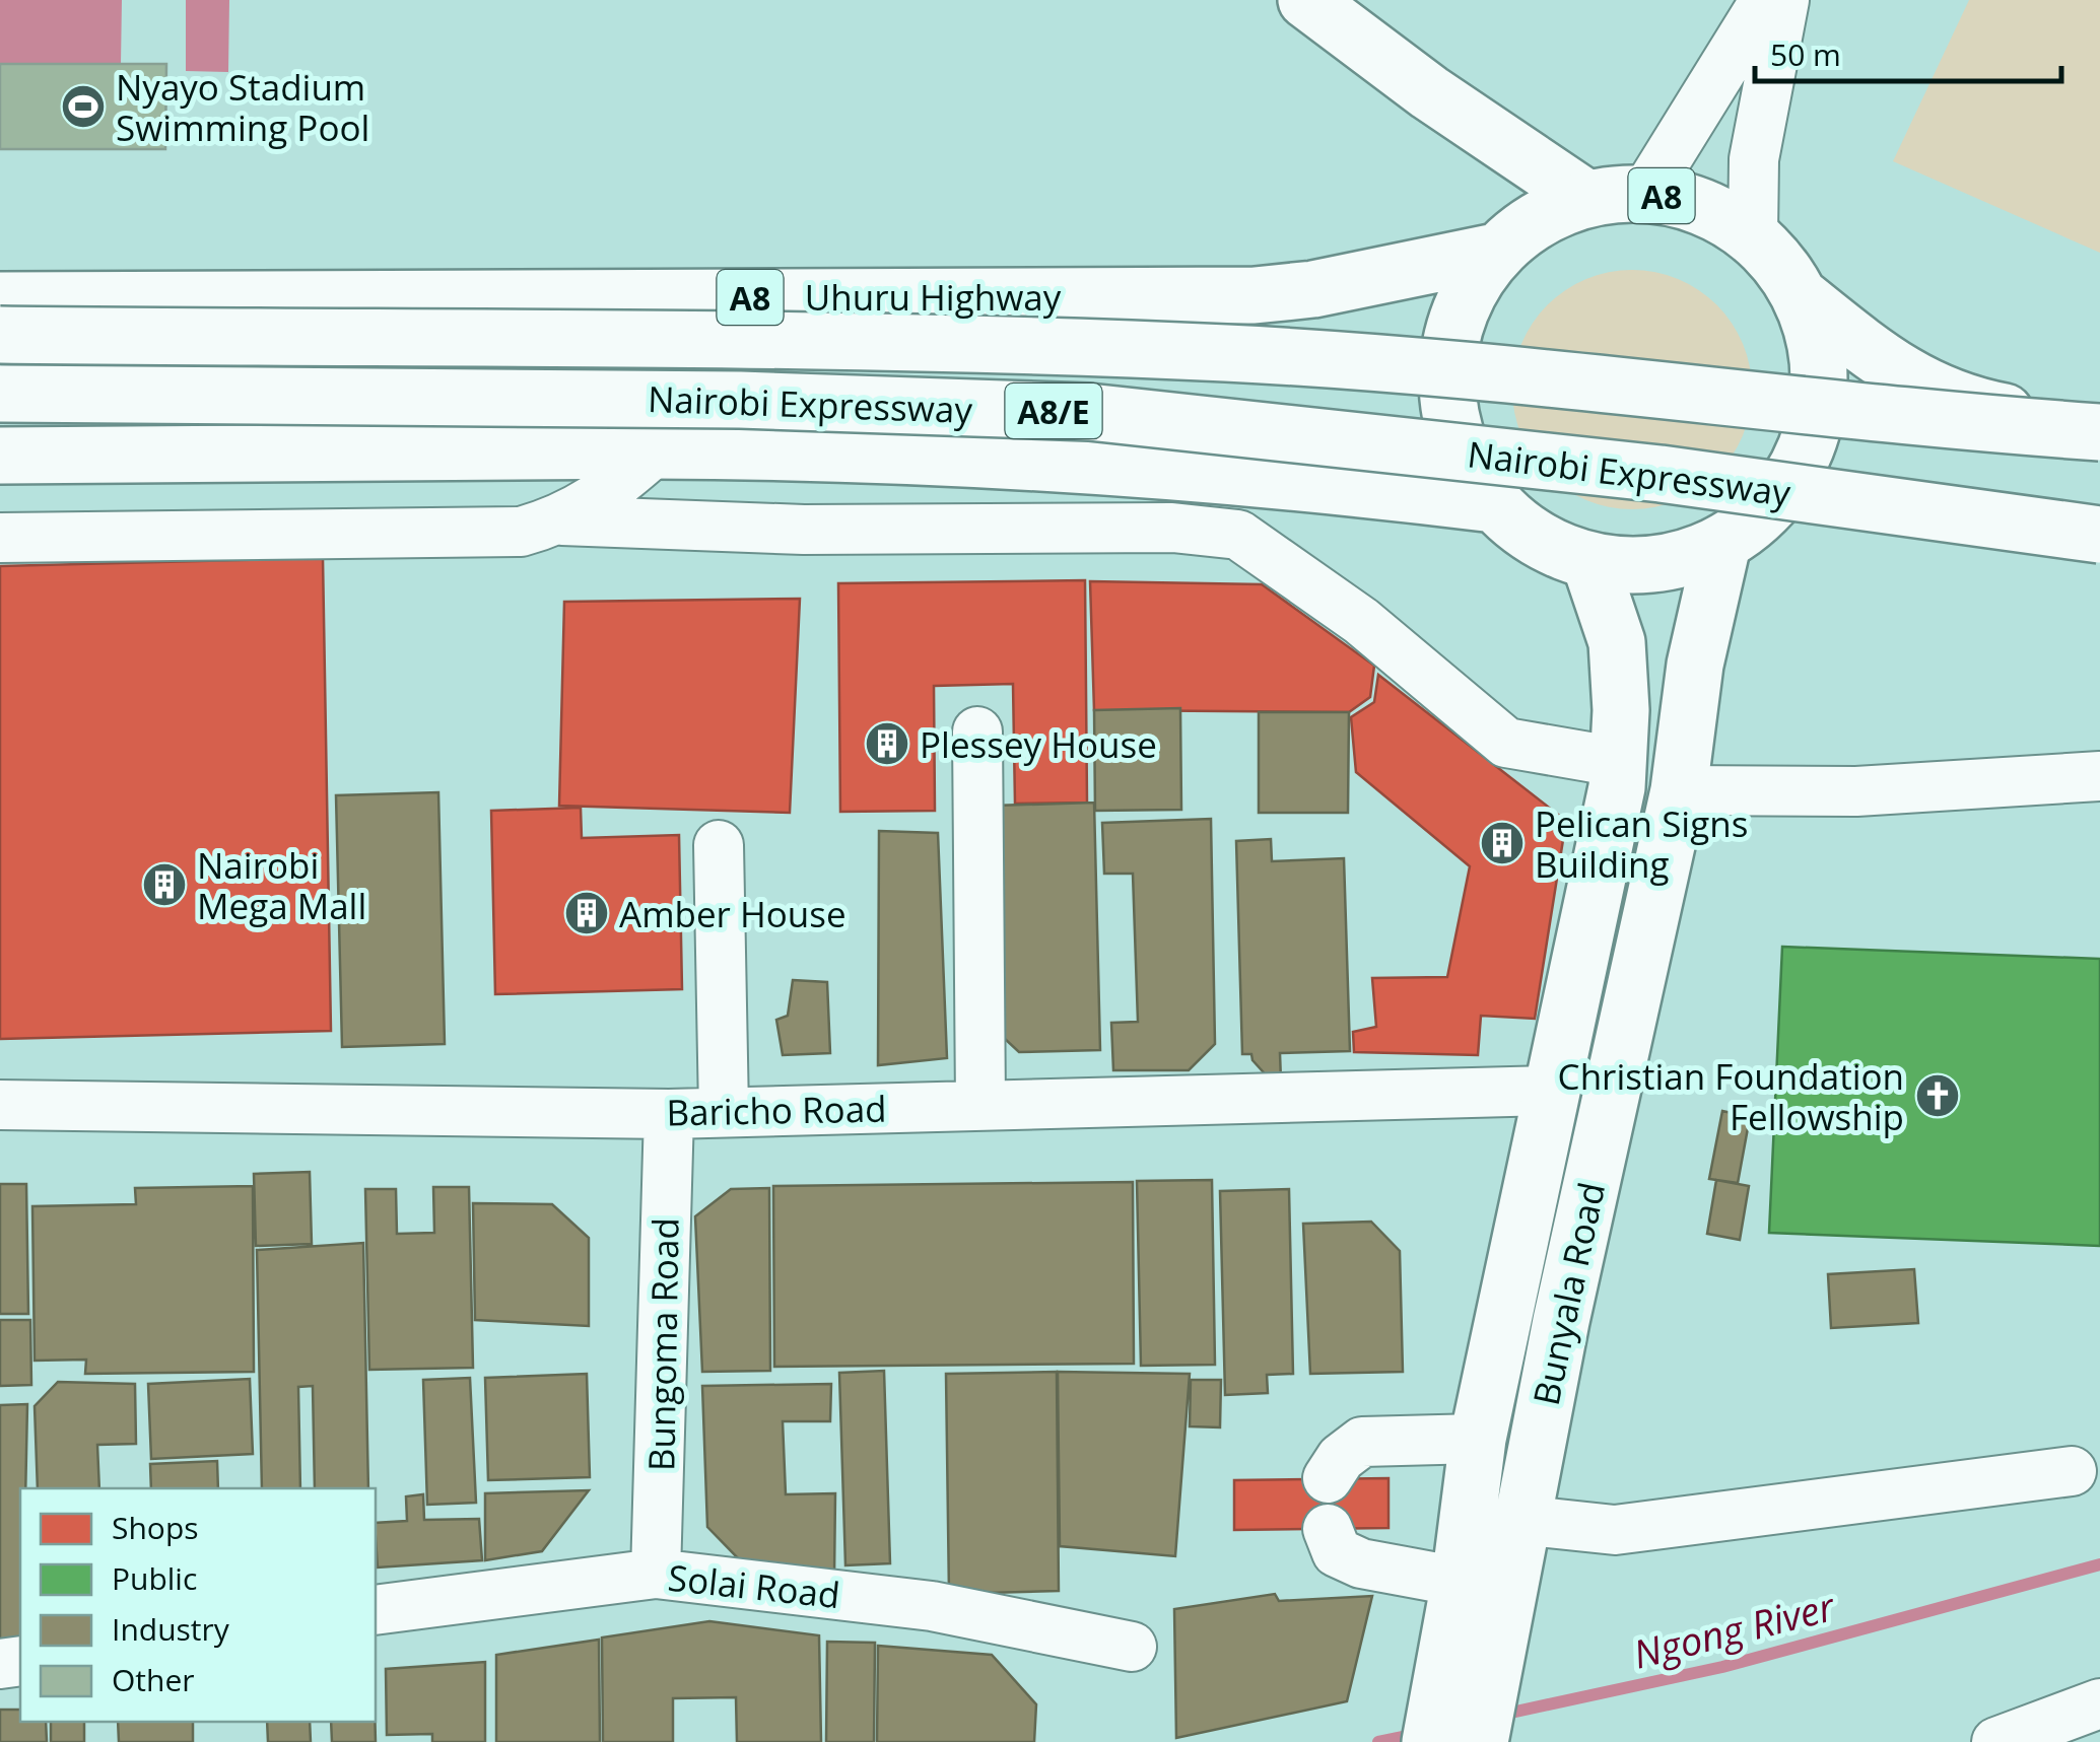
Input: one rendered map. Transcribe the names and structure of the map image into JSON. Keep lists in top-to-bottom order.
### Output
{
  "streets": {
    "main road": [
      "A8",
      "Uhuru Highway",
      "Nairobi Expressway",
      "A8/E",
      "Bunyala Road"
    ],
    "street": ["Baricho Road", "Bungoma Road", "Solai Road"]
  },
  "crossings": [
    ["A8", "Uhuru Highway"],
    ["A8", "Nairobi Expressway"],
    ["A8", "Bunyala Road"],
    ["Baricho Road", "Bunyala Road"],
    ["Baricho Road", "Bungoma Road"],
    ["Bungoma Road", "Solai Road"]
  ],
  "water": ["Ngong River"],
  "places": {
    "sports": ["Nyayo Stadium Swimming Pool"],
    "building": [
      "Plessey House",
      "Pelican Signs Building",
      "Nairobi Mega Mall",
      "Amber House"
    ],
    "church": ["Christian Foundation Fellowship"]
  },
  "legend": [
    "Shops",
    "Public",
    "Industry",
    "Other"
  ],
  "scale_bar": "50 m"
}
